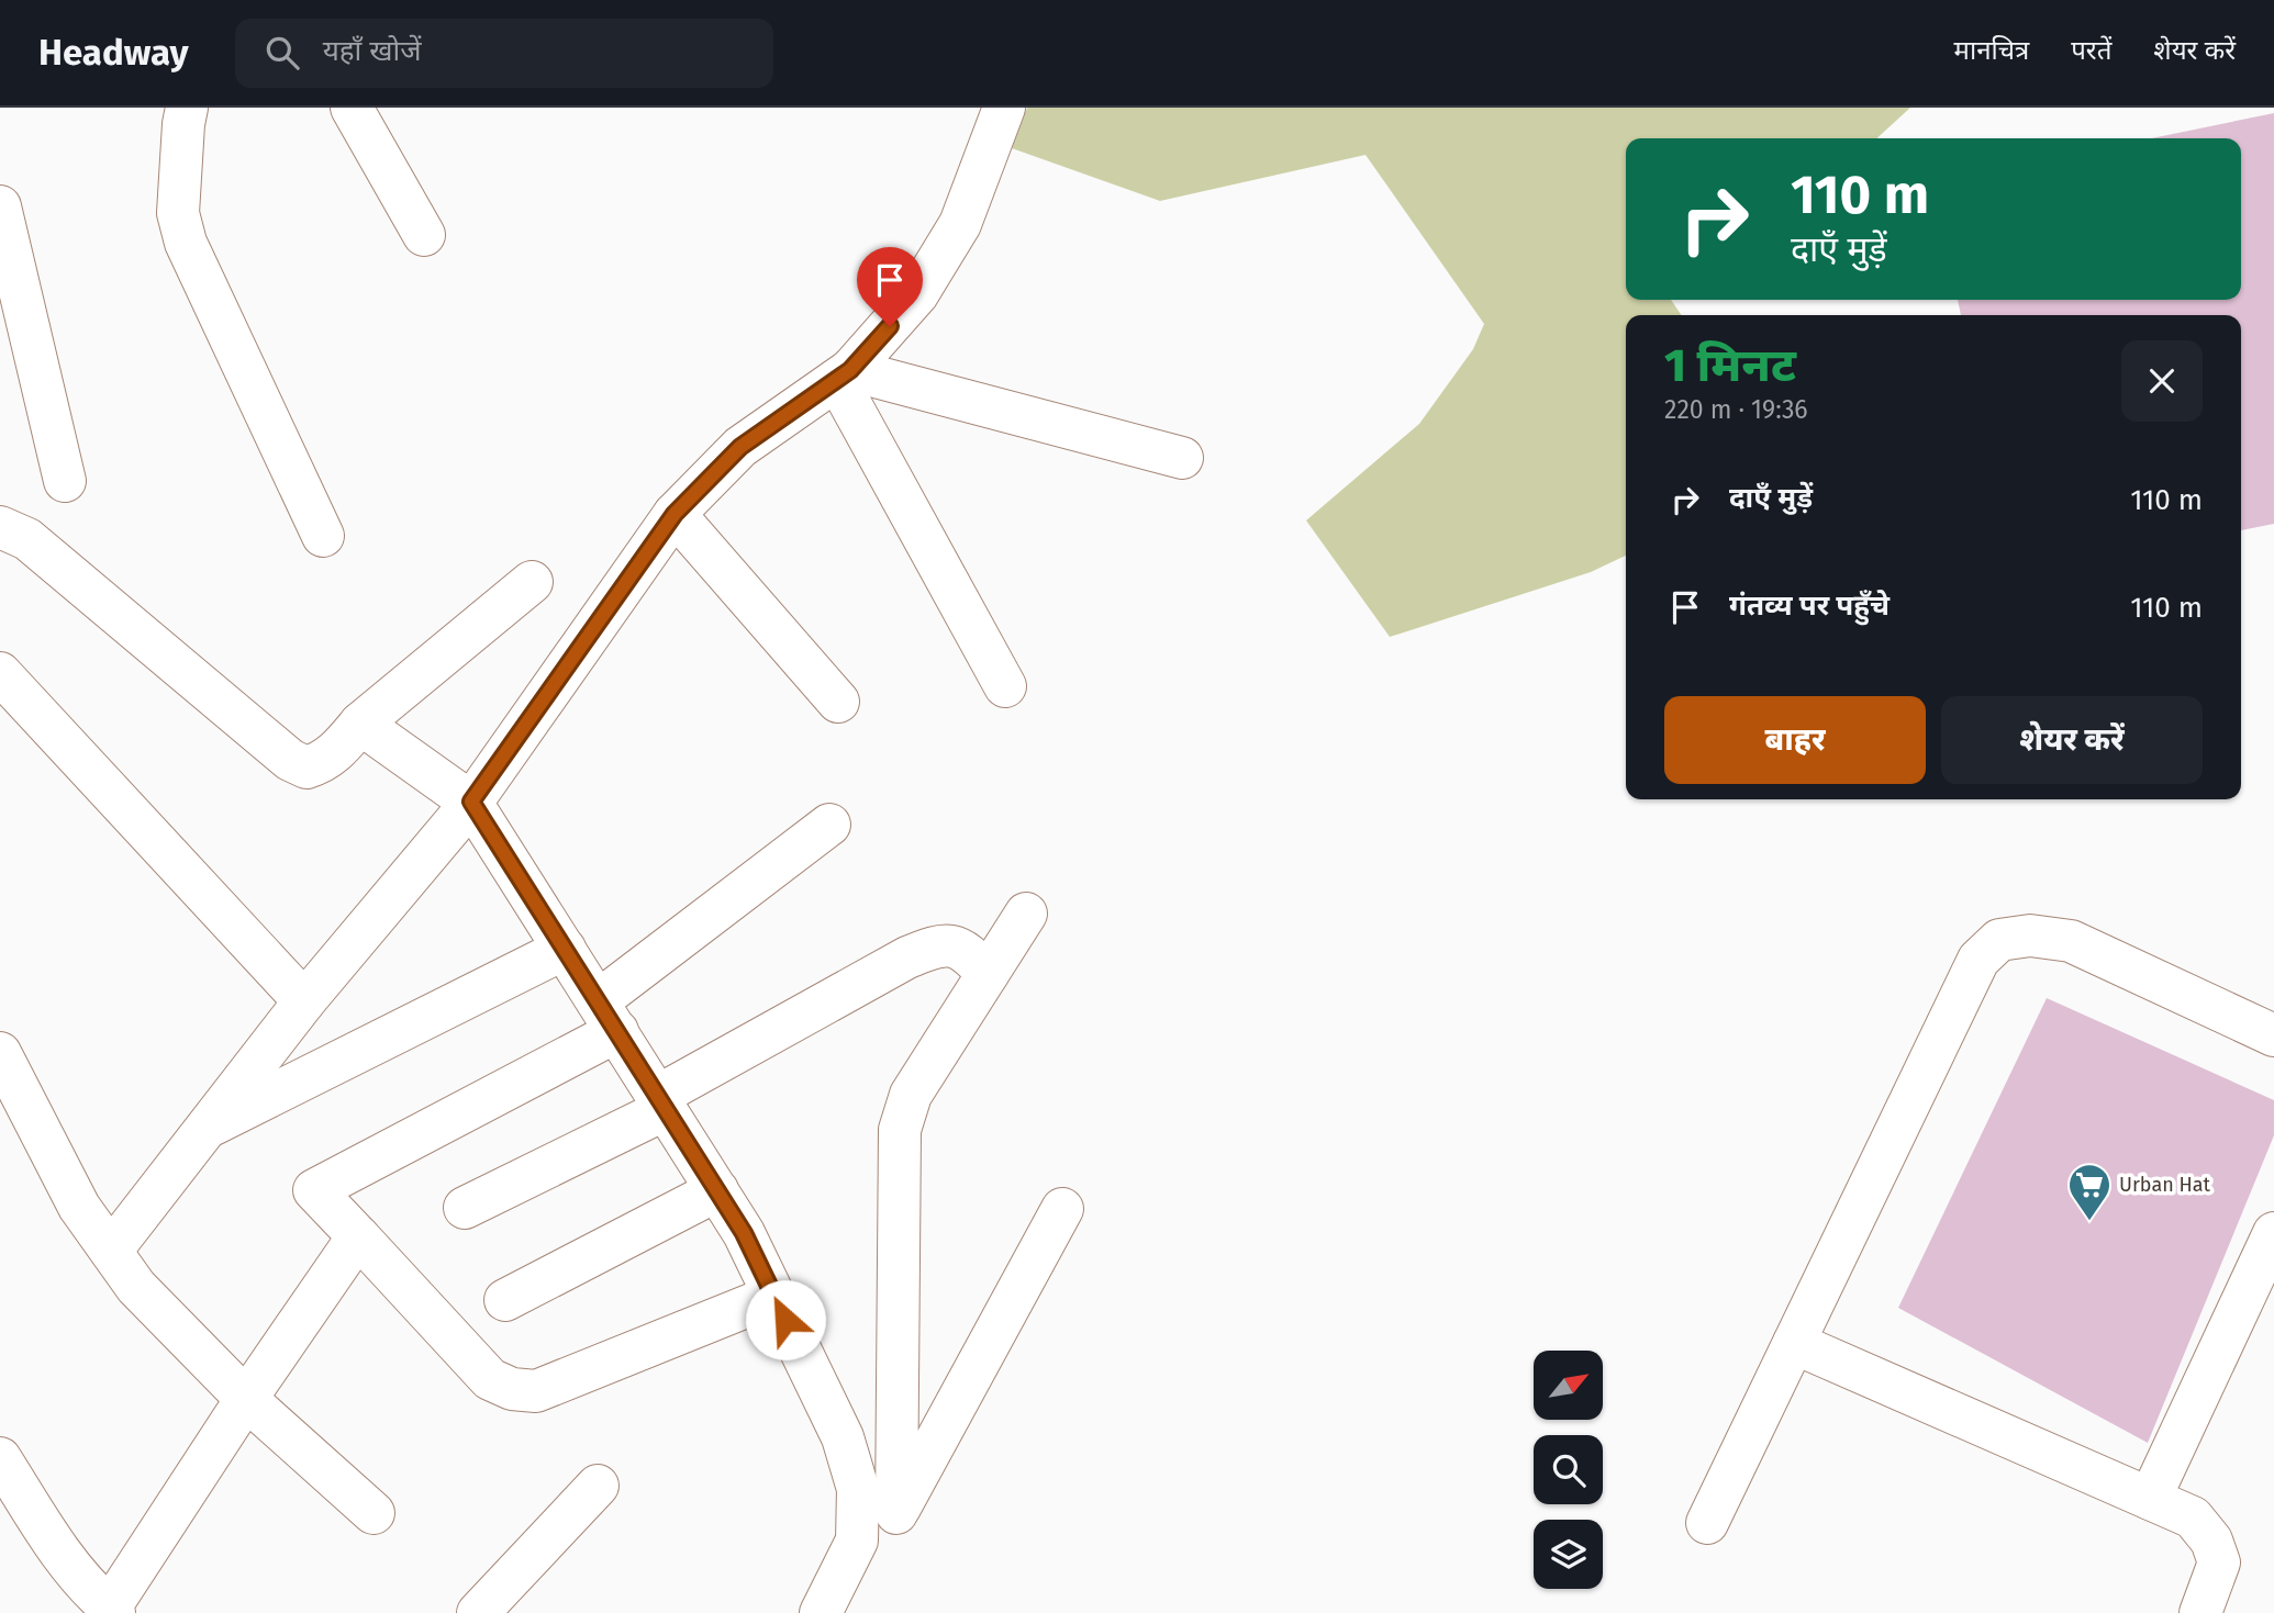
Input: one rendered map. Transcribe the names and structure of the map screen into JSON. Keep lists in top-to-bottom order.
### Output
{
  "places": {
    "supermarket": ["Urban Hat"]
  },
  "north": "top right",
  "page": {
    "header": "Headway",
    "search": "यहाँ खोजें",
    "nav": ["मानचित्र", "परतें", "शेयर करें"],
    "turn": ["110 m", "दाएँ मुड़ें"],
    "heading": ["1 मिनट", "220 m · 19:36"],
    "list": [
      {
        "name": "दाएँ मुड़ें",
        "value": "110 m"
      },
      {
        "name": "गंतव्य पर पहुँचे",
        "value": "110 m"
      }
    ],
    "buttons": ["बाहर", "शेयर करें"]
  }
}
